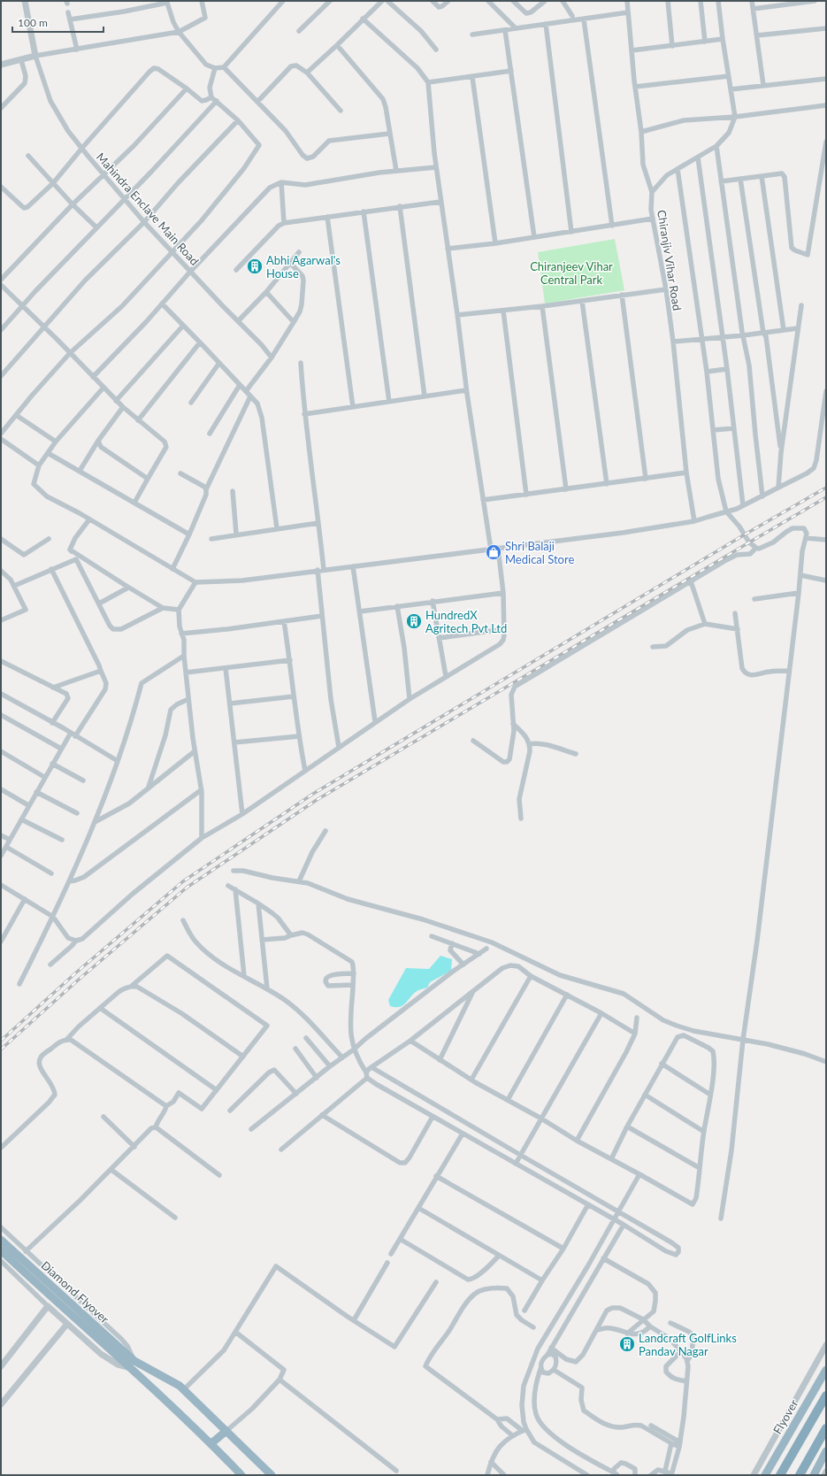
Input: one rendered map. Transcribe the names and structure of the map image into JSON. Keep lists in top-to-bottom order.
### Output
{
  "streets": {
    "highway": ["Diamond Flyover", "Flyover"],
    "street": ["Mahindra Enclave Main Road", "Chiranjiv Vihar Road"]
  },
  "parks": ["Chiranjeev Vihar Central Park"],
  "places": {
    "building": ["Abhi Agarwal's House", "HundredX Agritech Pvt Ltd", "Landcraft GolfLinks Pandav Nagar"],
    "shop": ["Shri Balaji Medical Store"]
  },
  "scale_bar": "100 m"
}
